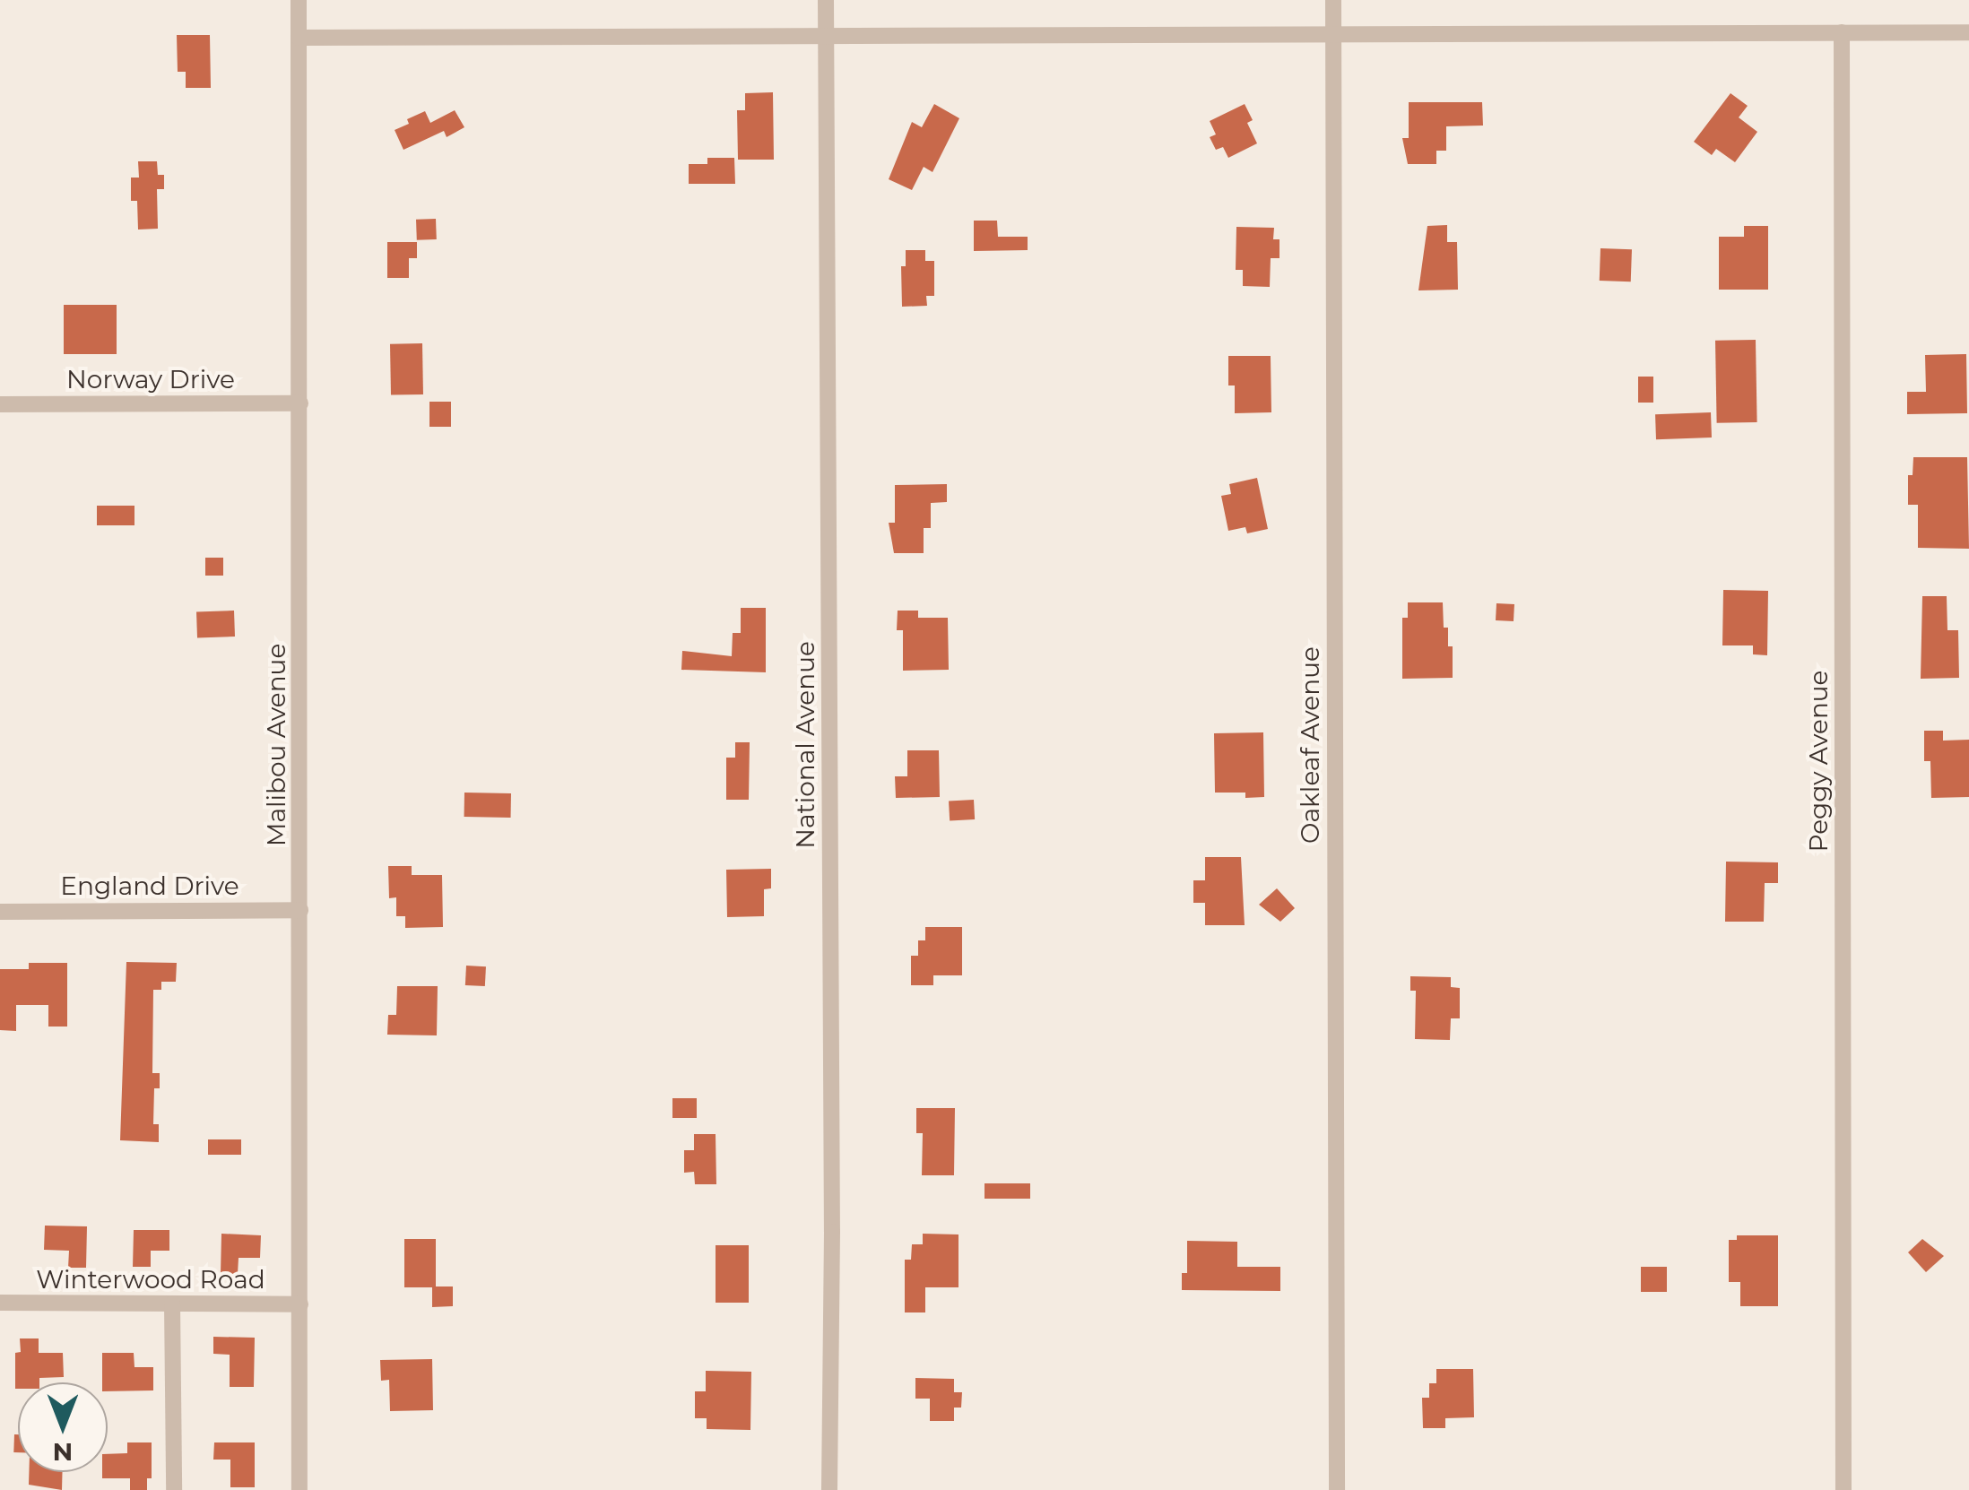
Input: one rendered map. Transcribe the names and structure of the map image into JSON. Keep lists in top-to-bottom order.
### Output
{
  "streets": {
    "street": [
      "Norway Drive",
      "Malibou Avenue",
      "National Avenue",
      "Oakleaf Avenue",
      "Peggy Avenue",
      "England Drive",
      "Winterwood Road"
    ]
  },
  "crossings": [
    ["Norway Drive", "Malibou Avenue"],
    ["Malibou Avenue", "England Drive"],
    ["Malibou Avenue", "Winterwood Road"]
  ],
  "north": "bottom"
}
